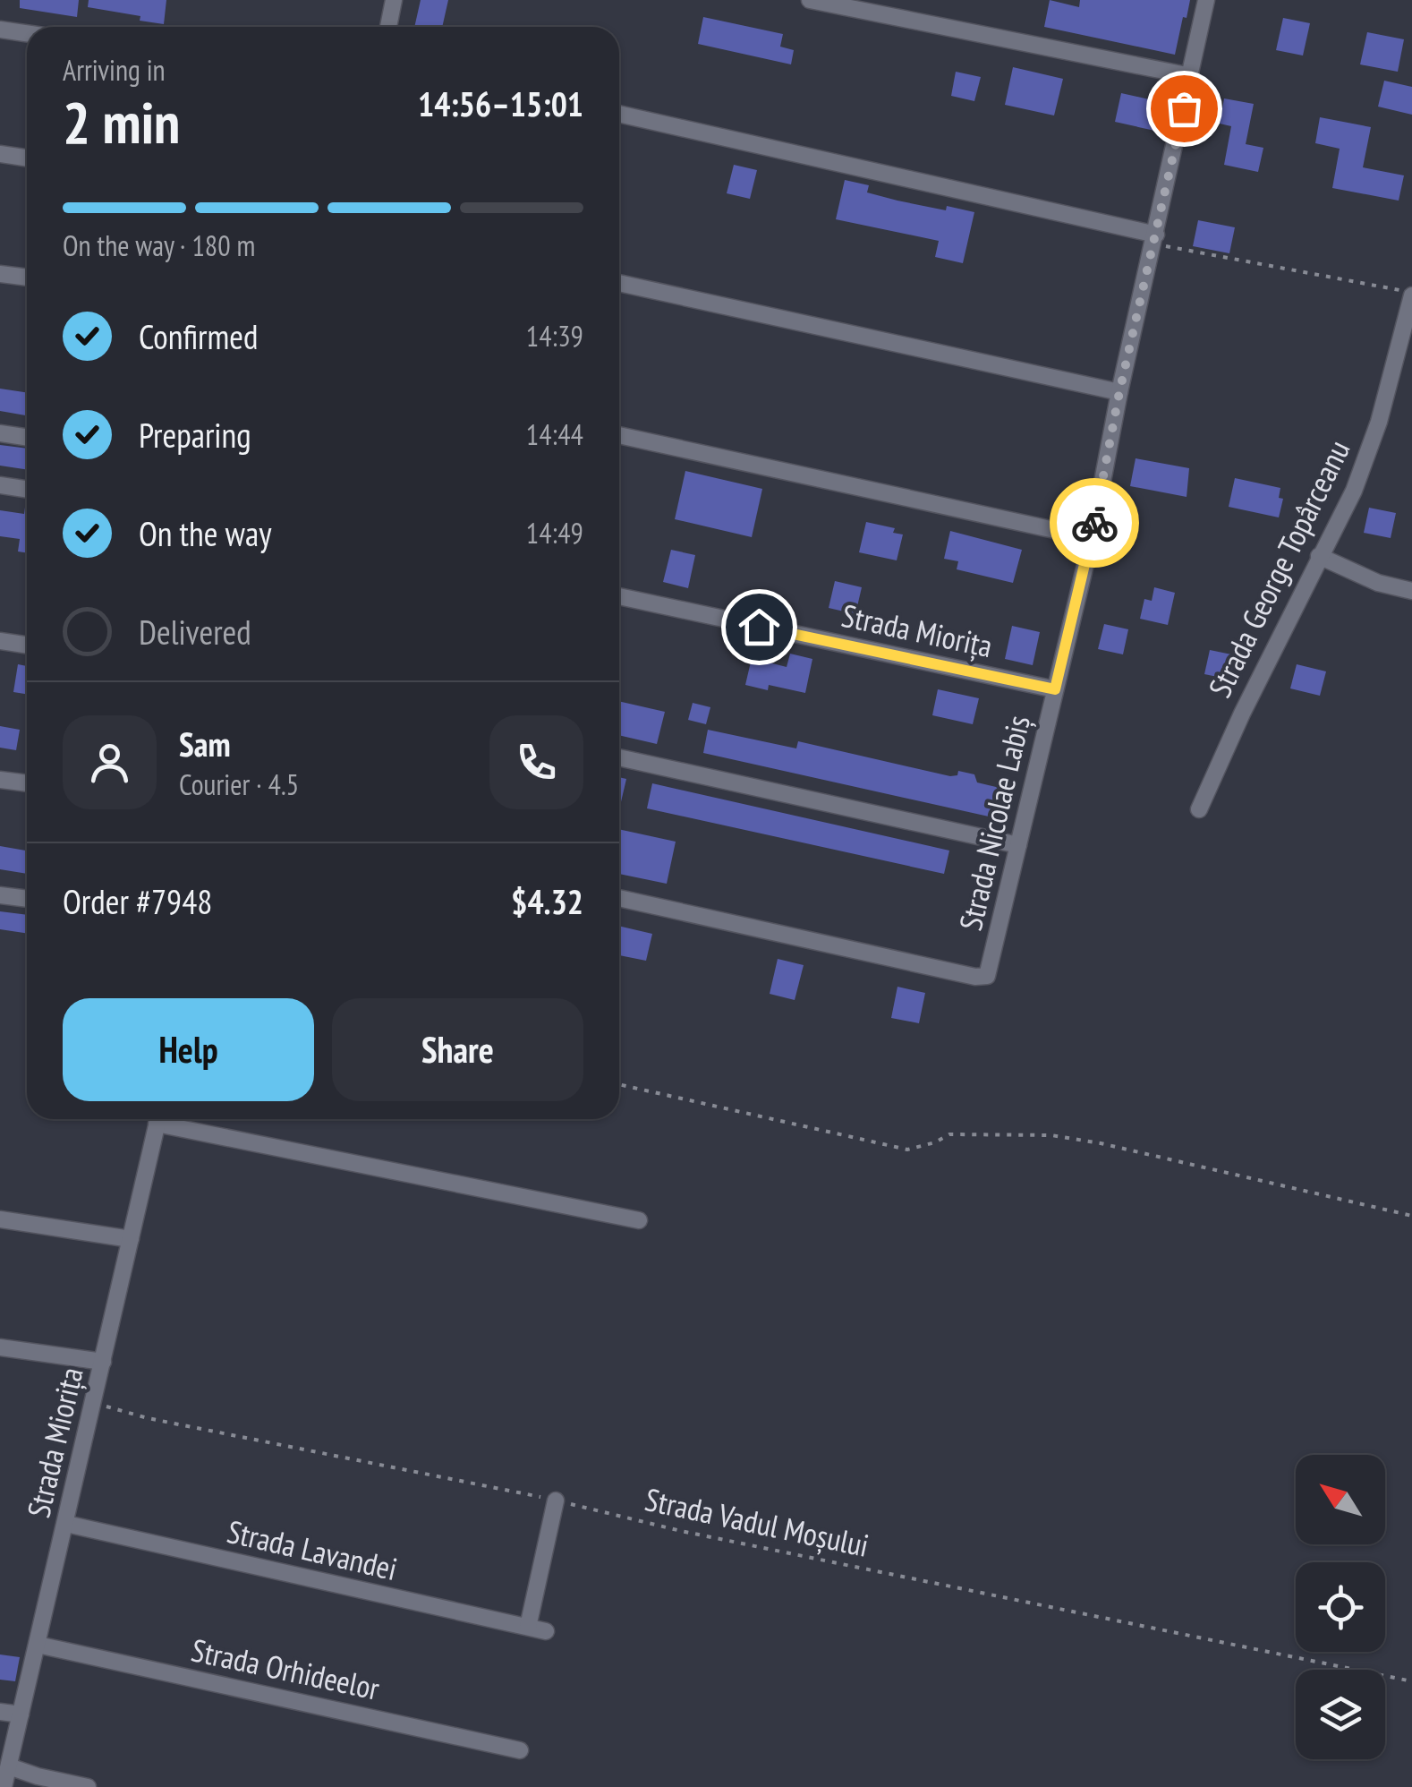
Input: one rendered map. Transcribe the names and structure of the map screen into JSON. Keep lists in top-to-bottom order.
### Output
{
  "streets": {
    "street": [
      "Strada George Topârceanu",
      "Strada Miorița",
      "Strada Nicolae Labiș",
      "Strada Lavandei",
      "Strada Orhideelor"
    ],
    "path": ["Strada Vadul Moșului"]
  },
  "crossings": [
    ["Strada Miorița", "Strada Nicolae Labiș"],
    ["Strada Miorița", "Strada Vadul Moșului"],
    ["Strada Miorița", "Strada Lavandei"],
    ["Strada Miorița", "Strada Orhideelor"]
  ],
  "north": "top left",
  "page": {
    "heading": ["2 min", "Arriving in", "14:56–15:01"],
    "panel": [
      "Sam",
      "Courier · 4.5",
      "Order #7948",
      "$4.32"
    ],
    "bar": "On the way · 180 m",
    "list": [
      ["Confirmed", "14:39"],
      ["Preparing", "14:44"],
      ["On the way", "14:49"],
      "Delivered"
    ],
    "buttons": ["Help", "Share"]
  }
}
